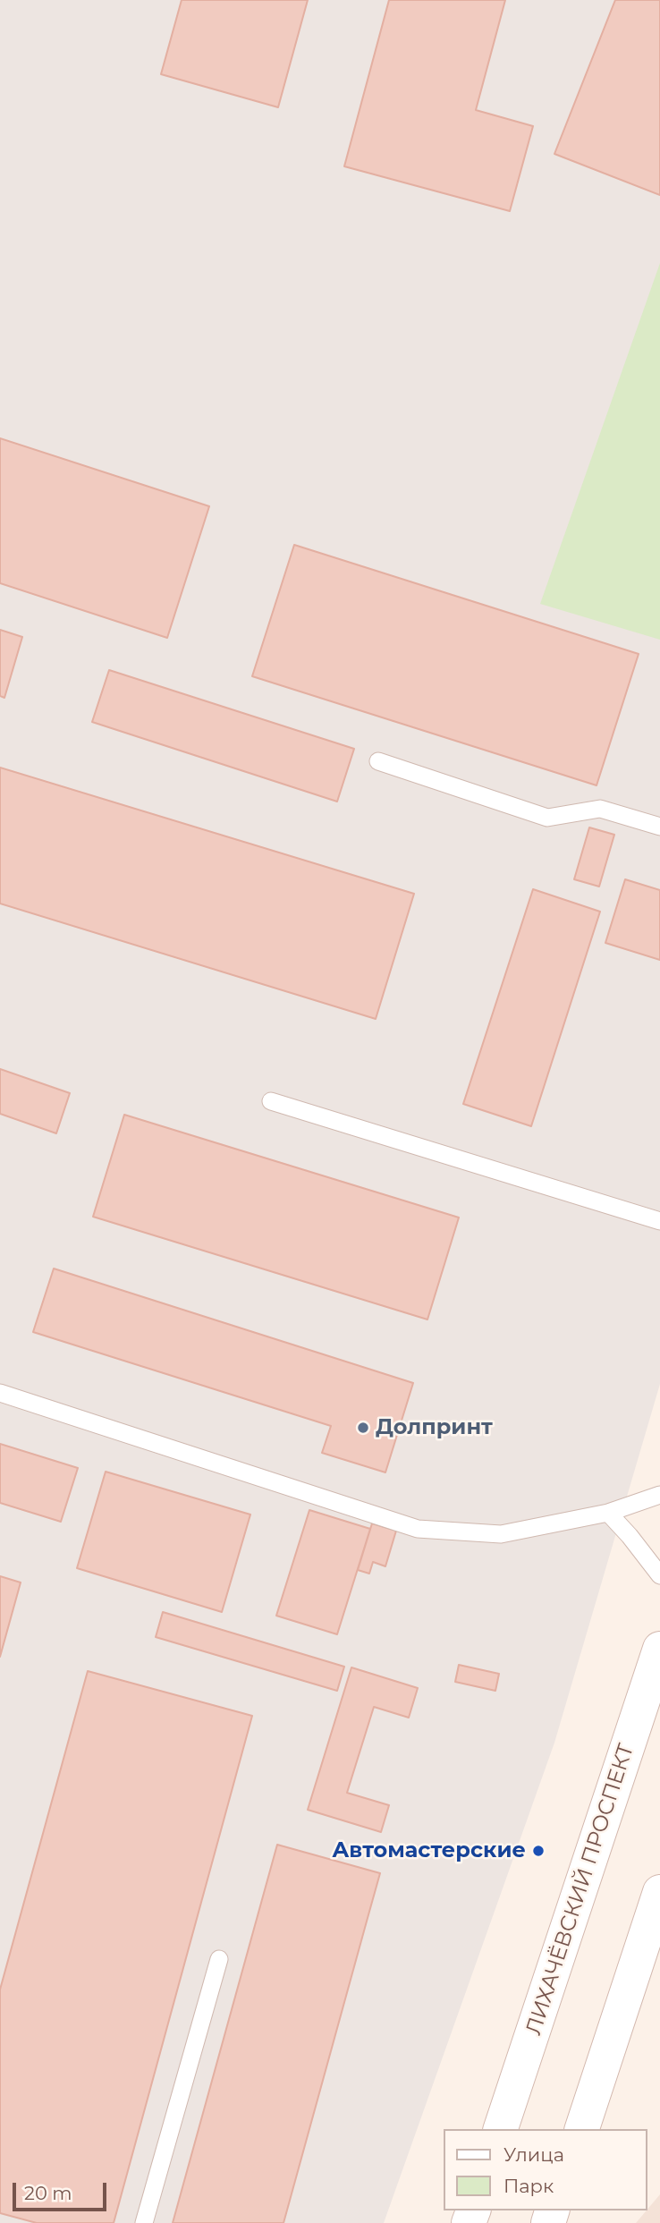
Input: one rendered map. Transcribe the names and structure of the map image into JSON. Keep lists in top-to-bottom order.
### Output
{
  "streets": {
    "main road": ["ЛИХАЧЁВСКИЙ ПРОСПЕКТ"]
  },
  "places": ["Долпринт", "Автомастерские"],
  "legend": ["Улица", "Парк"],
  "scale_bar": "20 m"
}
